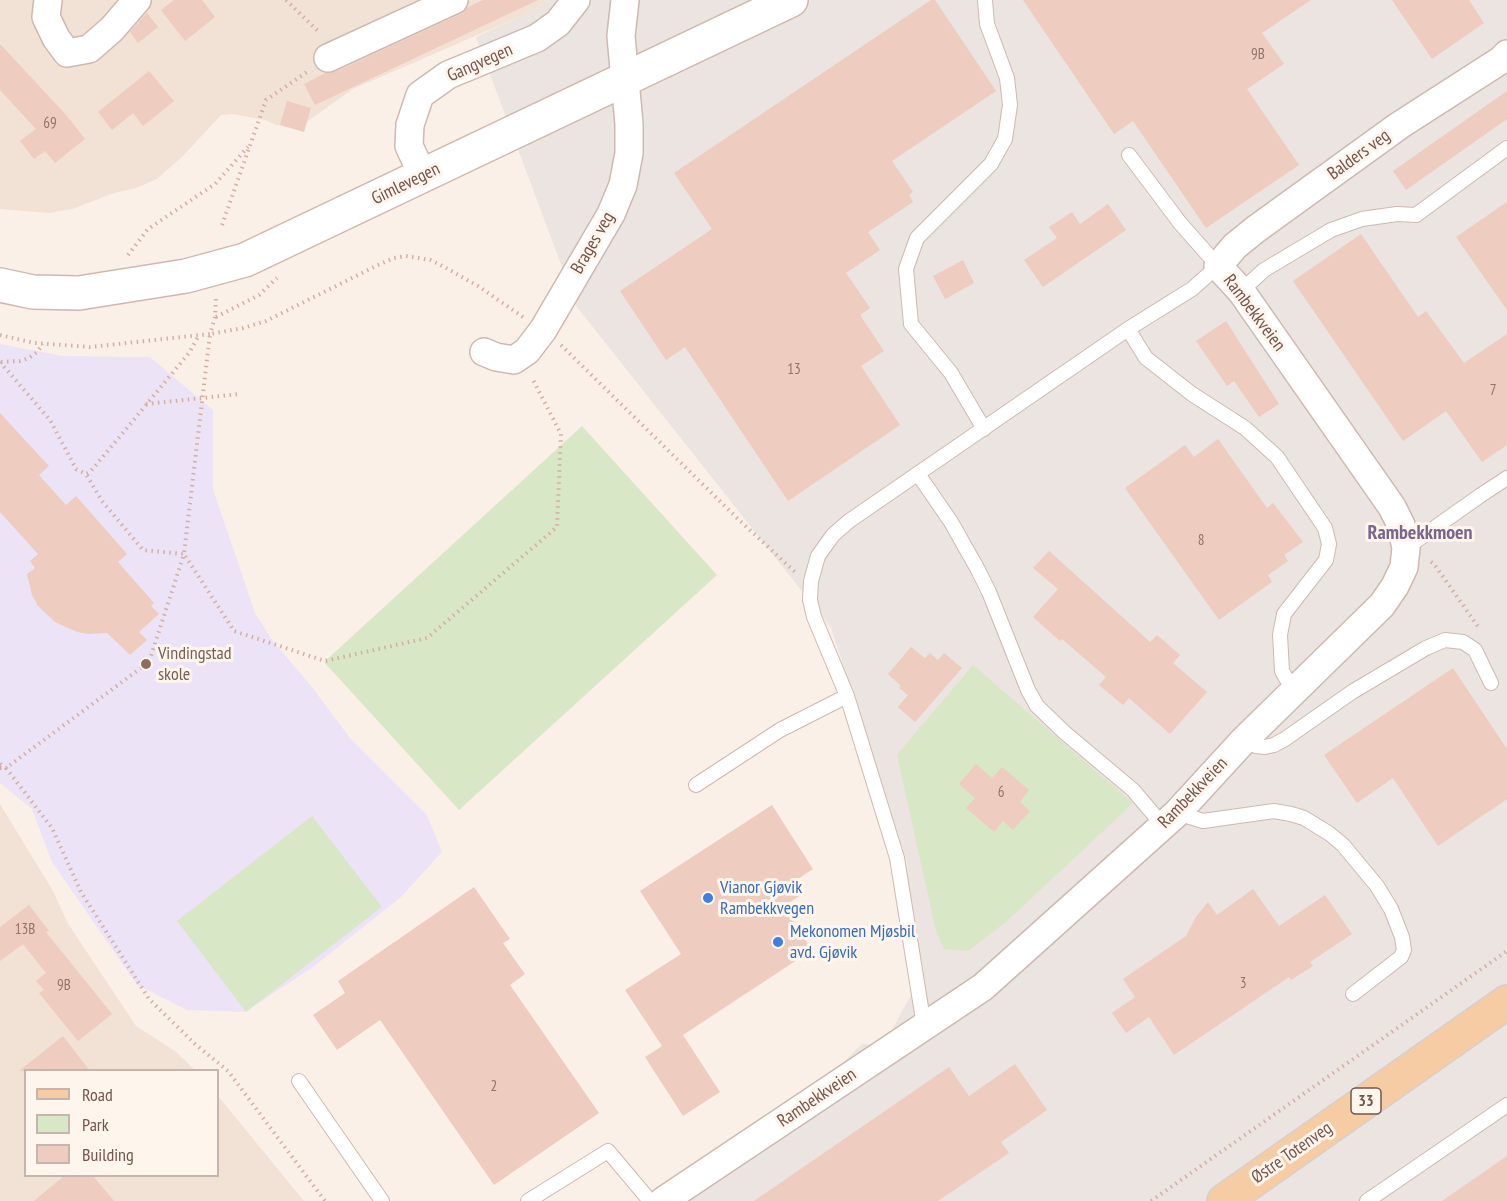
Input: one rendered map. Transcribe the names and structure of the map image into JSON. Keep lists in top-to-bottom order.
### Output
{
  "streets": {
    "main road": ["33", "Østre Totenveg"],
    "street": [
      "Gangvegen",
      "Balders veg",
      "Gimlevegen",
      "Brages veg",
      "Rambekkveien"
    ]
  },
  "crossings": [
    ["Gangvegen", "Gimlevegen"],
    ["Balders veg", "Rambekkveien"],
    ["Gimlevegen", "Brages veg"]
  ],
  "districts": ["Rambekkmoen"],
  "places": ["Vindingstad skole", "Vianor Gjøvik Rambekkvegen", "Mekonomen Mjøsbil avd. Gjøvik"],
  "house_numbers": [
    "9B",
    "69",
    "13",
    "7",
    "8",
    "6",
    "13B",
    "3",
    "9B",
    "2"
  ],
  "legend": ["Road", "Park", "Building"]
}
